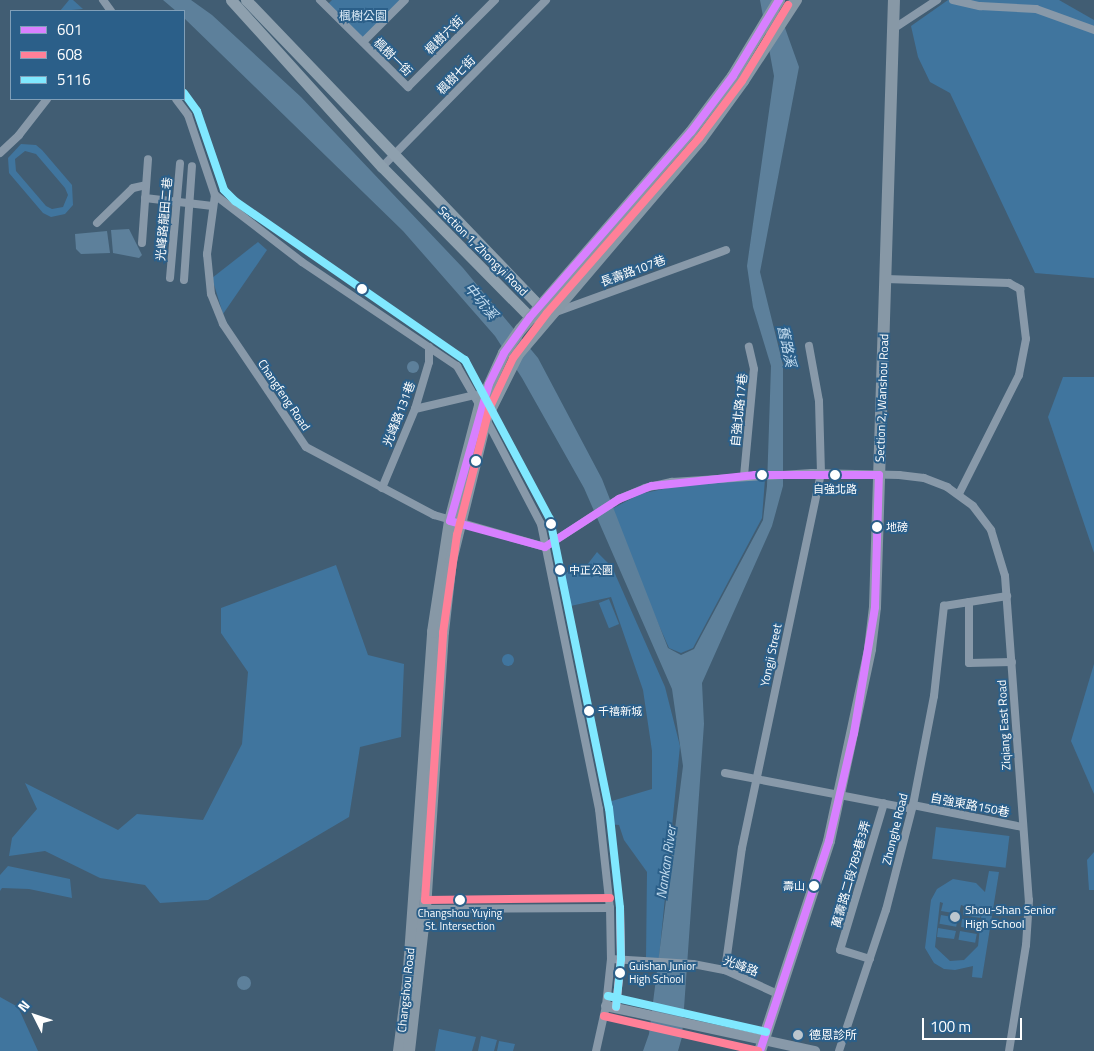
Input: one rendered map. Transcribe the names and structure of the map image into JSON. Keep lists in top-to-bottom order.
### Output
{
  "streets": {
    "main road": ["Section 1, Zhongyi Road", "Section 2, Wanshou Road", "Changshou Road"],
    "street": [
      "楓樹六街",
      "楓樹一街",
      "楓樹七街",
      "光峰路龍田二巷",
      "長壽路107巷",
      "Changfeng Road",
      "自強北路17巷",
      "光峰路131巷",
      "Yongji Street",
      "Ziqiang East Road",
      "自強東路150巷",
      "Zhonghe Road",
      "萬壽路二段789巷3弄",
      "光峰路"
    ]
  },
  "crossings": [
    ["楓樹六街", "楓樹一街"],
    ["楓樹七街", "Section 1, Zhongyi Road"],
    ["Section 1, Zhongyi Road", "長壽路107巷"],
    ["Changfeng Road", "光峰路131巷"],
    ["Changfeng Road", "Ziqiang East Road"],
    ["Changfeng Road", "Changshou Road"],
    ["Section 2, Wanshou Road", "Ziqiang East Road"],
    ["Section 2, Wanshou Road", "自強東路150巷"],
    ["Section 2, Wanshou Road", "光峰路"],
    ["自強北路17巷", "Ziqiang East Road"],
    ["Yongji Street", "Ziqiang East Road"],
    ["Yongji Street", "自強東路150巷"],
    ["Yongji Street", "光峰路"],
    ["Ziqiang East Road", "自強東路150巷"],
    ["自強東路150巷", "Zhonghe Road"],
    ["自強東路150巷", "萬壽路二段789巷3弄"],
    ["Zhonghe Road", "萬壽路二段789巷3弄"]
  ],
  "water": ["中坑溪", "舊路溪", "Nankan River"],
  "parks": ["楓樹公園"],
  "places": [
    "自強北路",
    "地磅",
    "中正公園",
    "千禧新城",
    "壽山",
    "Changshou Yuying St. Intersection",
    "Shou-Shan Senior High School",
    "Guishan Junior High School",
    "德恩診所"
  ],
  "lines": ["transit line 601", "transit line 608", "transit line 5116"],
  "legend": ["601", "608", "5116"],
  "scale_bar": "100 m",
  "north": "top left"
}
